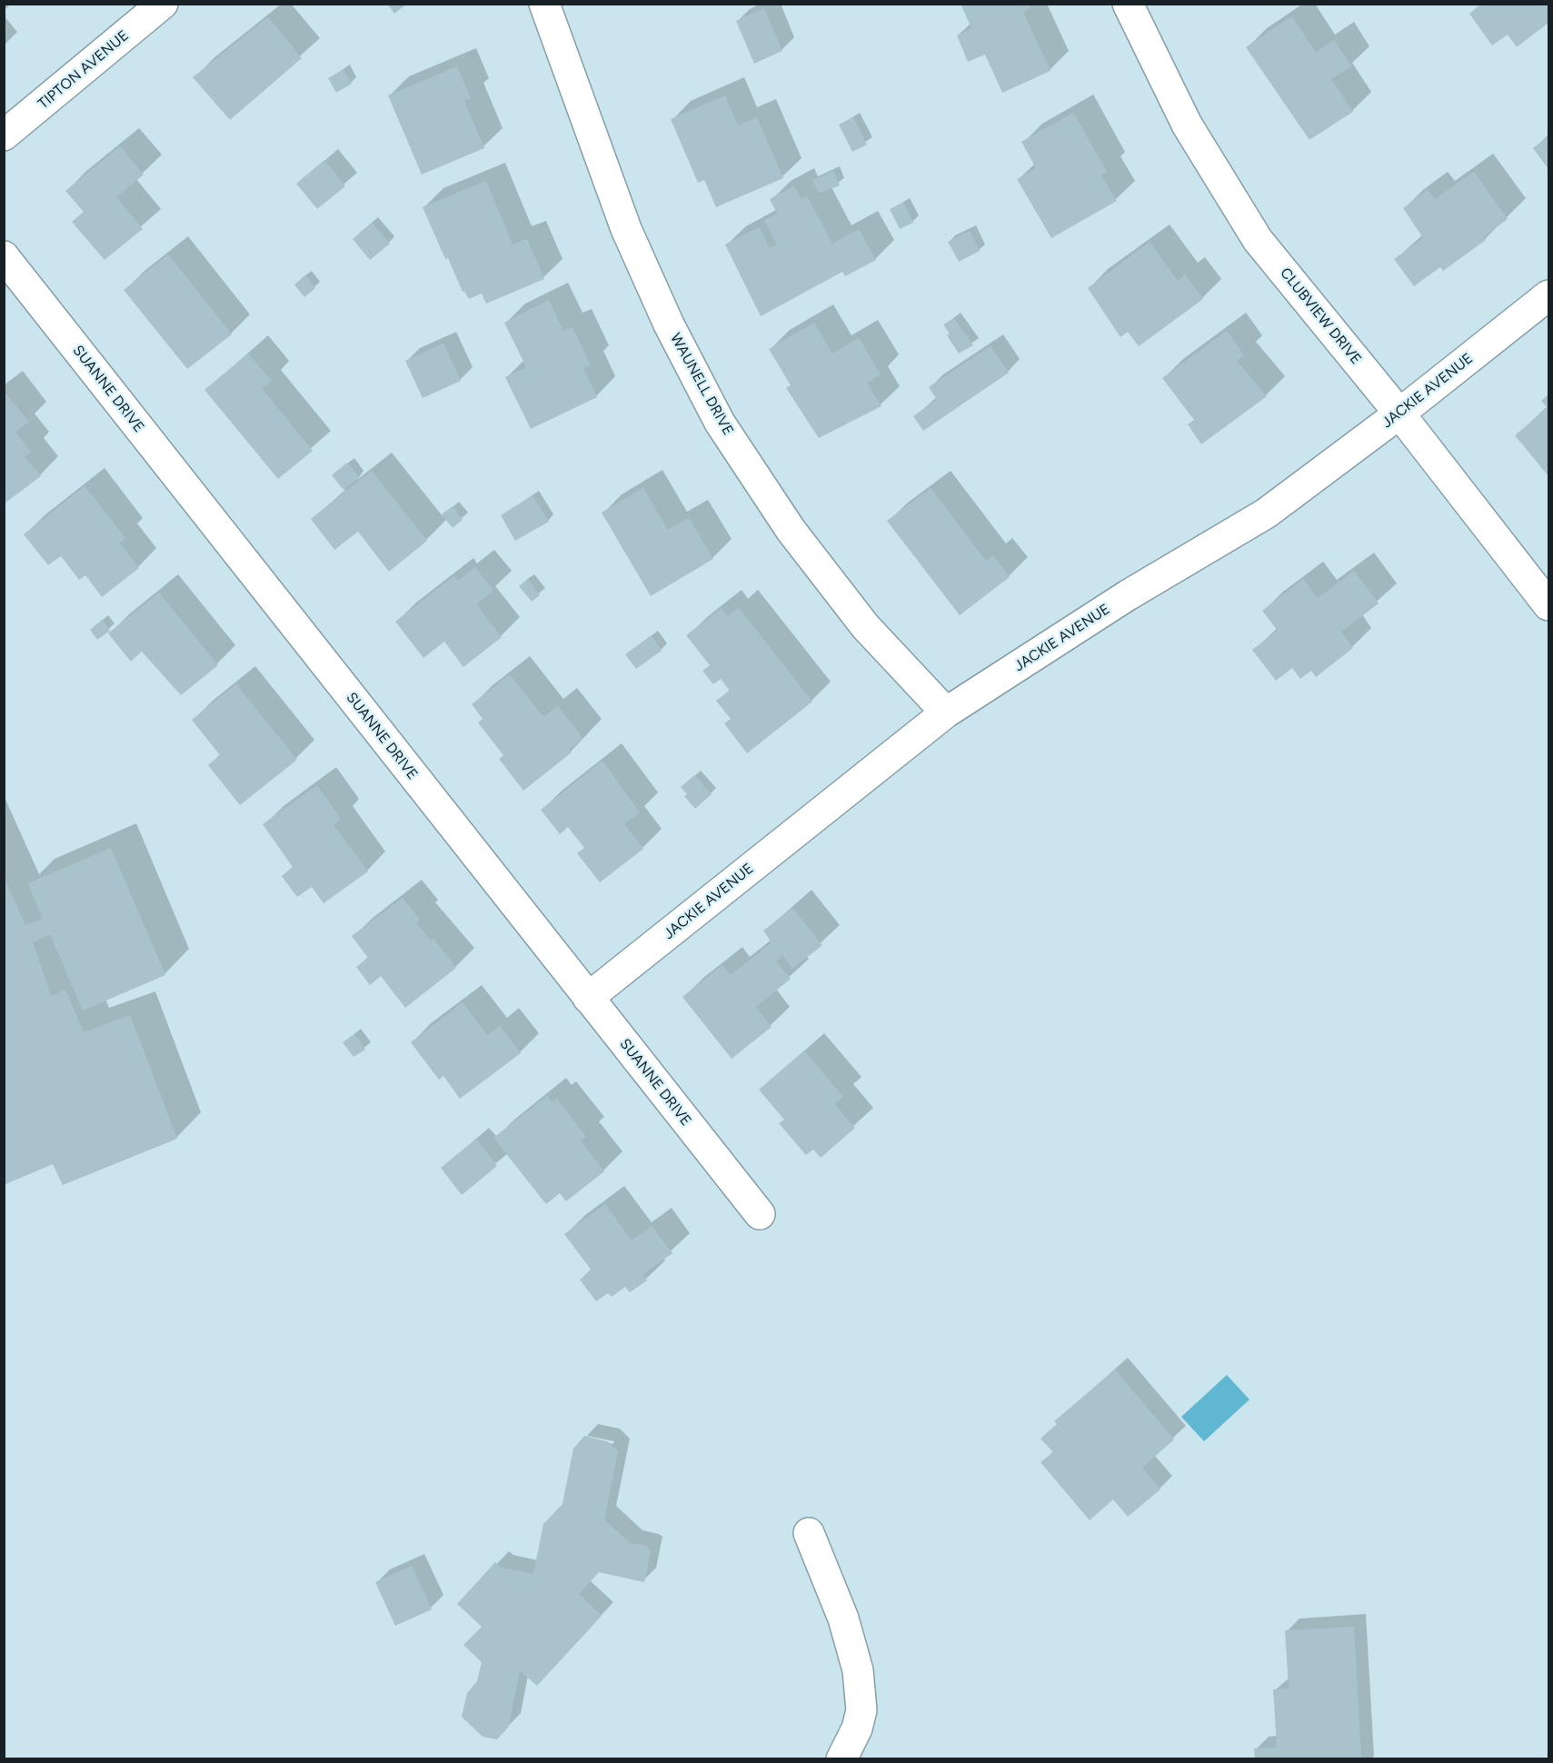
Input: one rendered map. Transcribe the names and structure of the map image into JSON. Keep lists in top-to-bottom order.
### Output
{
  "streets": {
    "street": [
      "TIPTON AVENUE",
      "CLUBVIEW DRIVE",
      "WAUNELL DRIVE",
      "SUANNE DRIVE",
      "JACKIE AVENUE"
    ]
  },
  "crossings": [
    ["CLUBVIEW DRIVE", "JACKIE AVENUE"],
    ["WAUNELL DRIVE", "JACKIE AVENUE"],
    ["SUANNE DRIVE", "JACKIE AVENUE"]
  ]
}
